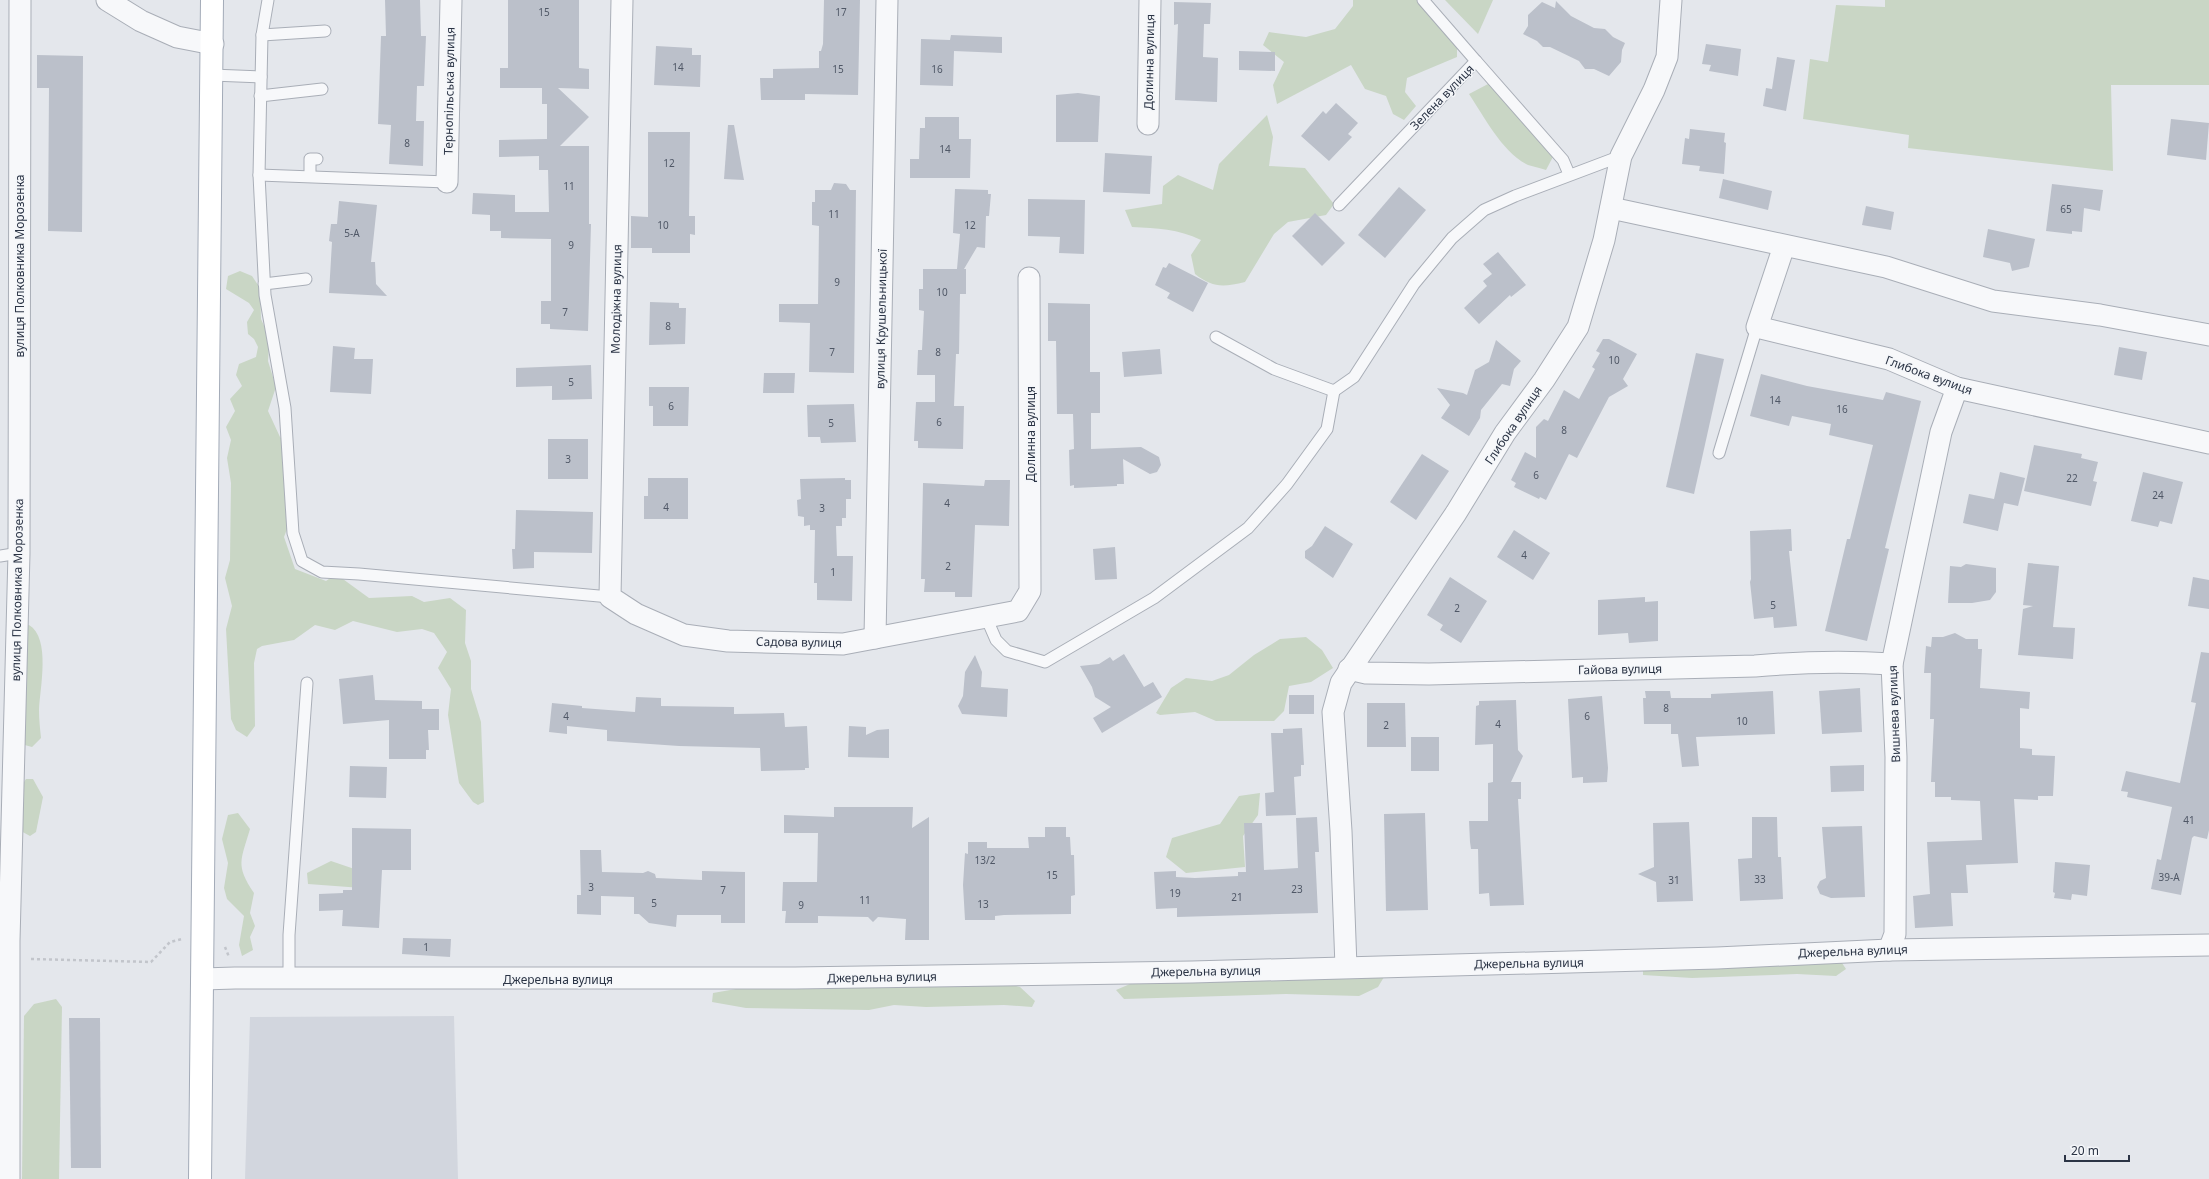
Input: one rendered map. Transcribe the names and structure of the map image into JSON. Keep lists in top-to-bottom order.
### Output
{
  "streets": {
    "street": [
      "Долинна вулиця",
      "Тернопільська вулиця",
      "вулиця Полковника Морозенка",
      "Молодіжна вулиця",
      "вулиця Крушельницької",
      "Глибока вулиця",
      "Садова вулиця",
      "Гайова вулиця",
      "Вишнева вулиця",
      "Джерельна вулиця"
    ],
    "lane": ["Зелена вулиця"]
  },
  "crossings": [
    ["Долинна вулиця", "Садова вулиця"],
    ["Молодіжна вулиця", "Садова вулиця"],
    ["вулиця Крушельницької", "Садова вулиця"],
    ["Глибока вулиця", "Гайова вулиця"],
    ["Глибока вулиця", "Вишнева вулиця"],
    ["Глибока вулиця", "Джерельна вулиця"],
    ["Гайова вулиця", "Вишнева вулиця"],
    ["Вишнева вулиця", "Джерельна вулиця"]
  ],
  "house_numbers": [
    "15",
    "17",
    "14",
    "15",
    "16",
    "8",
    "14",
    "12",
    "11",
    "65",
    "11",
    "10",
    "12",
    "5-А",
    "9",
    "9",
    "10",
    "7",
    "8",
    "7",
    "8",
    "10",
    "5",
    "14",
    "6",
    "16",
    "6",
    "5",
    "8",
    "3",
    "6",
    "22",
    "24",
    "4",
    "4",
    "3",
    "4",
    "2",
    "1",
    "5",
    "2",
    "8",
    "4",
    "6",
    "10",
    "4",
    "2",
    "41",
    "13/2",
    "15",
    "39-А",
    "33",
    "31",
    "3",
    "23",
    "7",
    "19",
    "21",
    "11",
    "5",
    "13",
    "9",
    "1"
  ],
  "scale_bar": "20 m"
}
